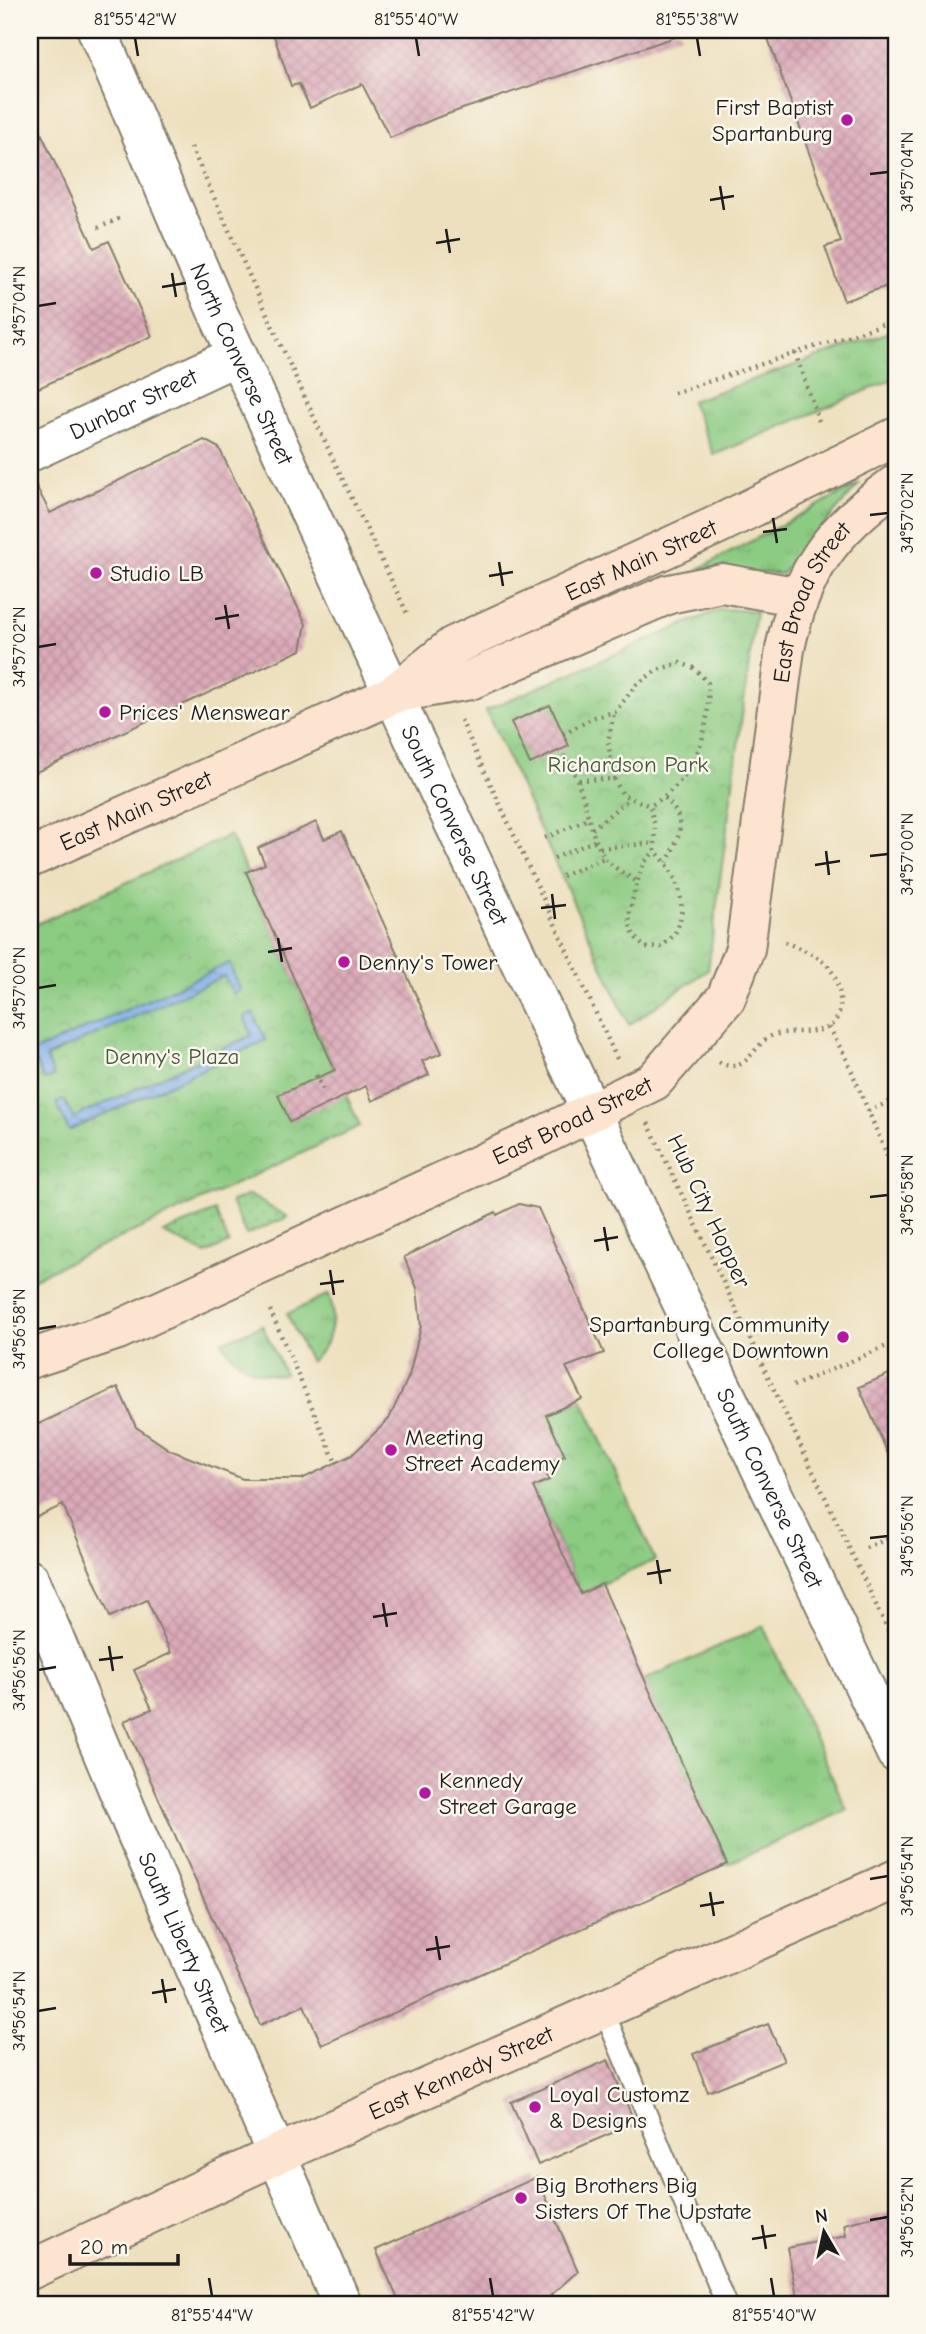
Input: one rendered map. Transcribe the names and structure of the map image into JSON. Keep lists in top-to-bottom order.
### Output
{
  "streets": {
    "street": [
      "North Converse Street",
      "Dunbar Street",
      "East Main Street",
      "East Broad Street",
      "South Converse Street",
      "South Liberty Street",
      "East Kennedy Street"
    ],
    "path": ["Hub City Hopper"]
  },
  "crossings": [
    ["North Converse Street", "Dunbar Street"],
    ["North Converse Street", "East Main Street"],
    ["North Converse Street", "South Converse Street"],
    ["East Main Street", "East Broad Street"],
    ["East Main Street", "South Converse Street"],
    ["East Broad Street", "South Converse Street"],
    ["South Liberty Street", "East Kennedy Street"]
  ],
  "parks": ["Richardson Park", "Denny's Plaza"],
  "places": [
    "First Baptist Spartanburg",
    "Studio LB",
    "Prices' Menswear",
    "Denny's Tower",
    "Spartanburg Community College Downtown",
    "Meeting Street Academy",
    "Kennedy Street Garage",
    "Loyal Customz & Designs",
    "Big Brothers Big Sisters Of The Upstate"
  ],
  "scale_bar": "20 m",
  "north": "top",
  "coordinates": [
    "81°55'42\"W",
    "81°55'40\"W",
    "81°55'38\"W",
    "34°57'04\"N",
    "34°57'02\"N",
    "34°57'00\"N",
    "34°56'58\"N",
    "34°56'56\"N",
    "34°56'54\"N",
    "34°56'52\"N",
    "81°55'44\"W"
  ]
}
